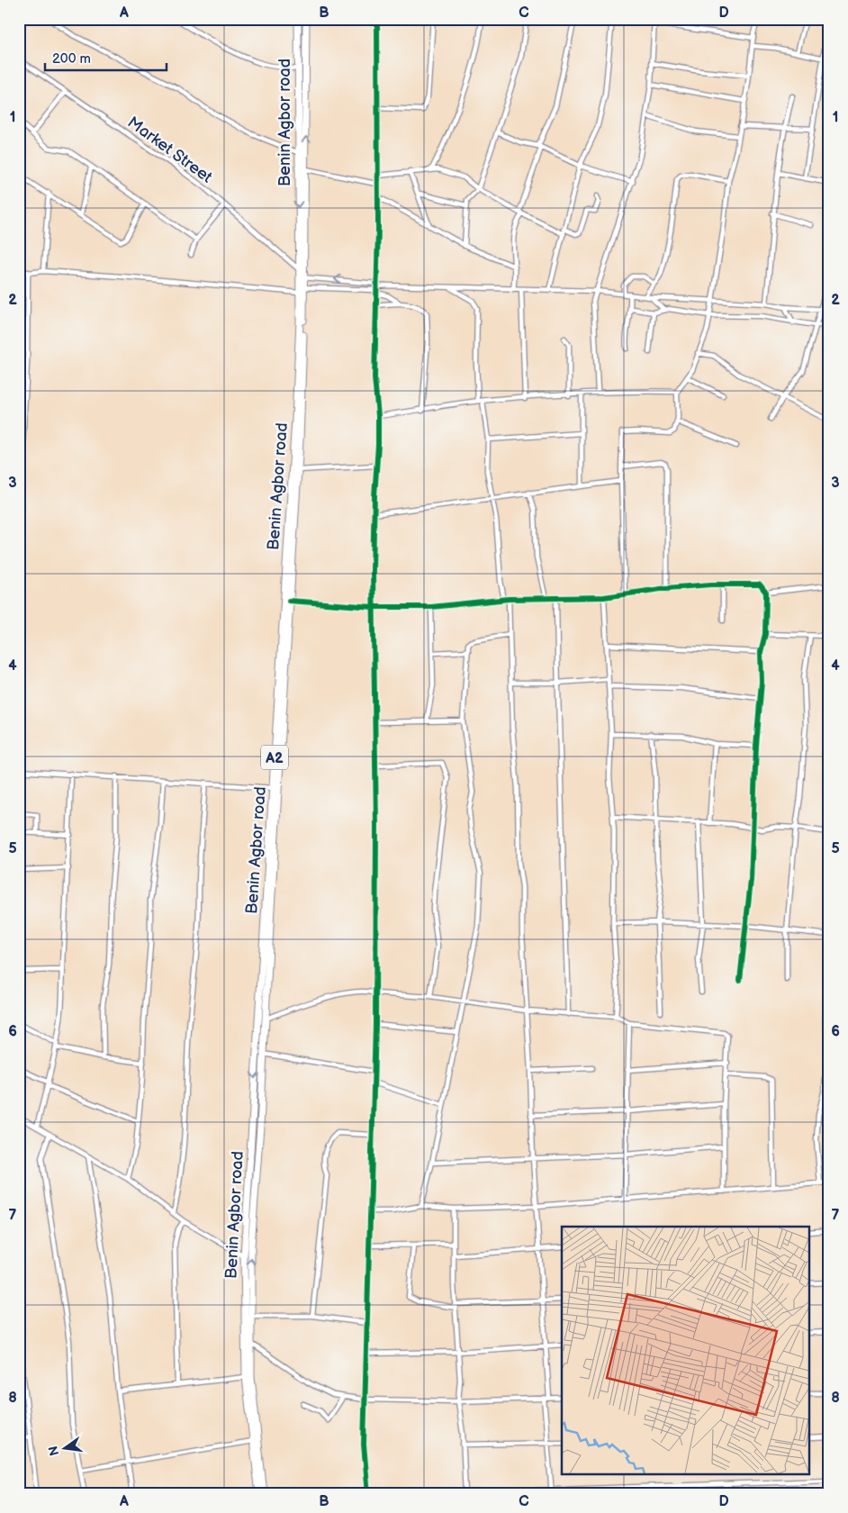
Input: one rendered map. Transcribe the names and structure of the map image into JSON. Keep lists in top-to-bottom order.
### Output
{
  "streets": {
    "highway": ["Benin Agbor road", "A2"],
    "street": ["Market Street"]
  },
  "crossings": [
    ["Benin Agbor road", "Market Street"]
  ],
  "scale_bar": "200 m",
  "north": "left",
  "grid": {
    "columns": [
      "A",
      "B",
      "C",
      "D"
    ],
    "rows": [
      "1",
      "2",
      "3",
      "4",
      "5",
      "6",
      "7",
      "8"
    ]
  }
}
